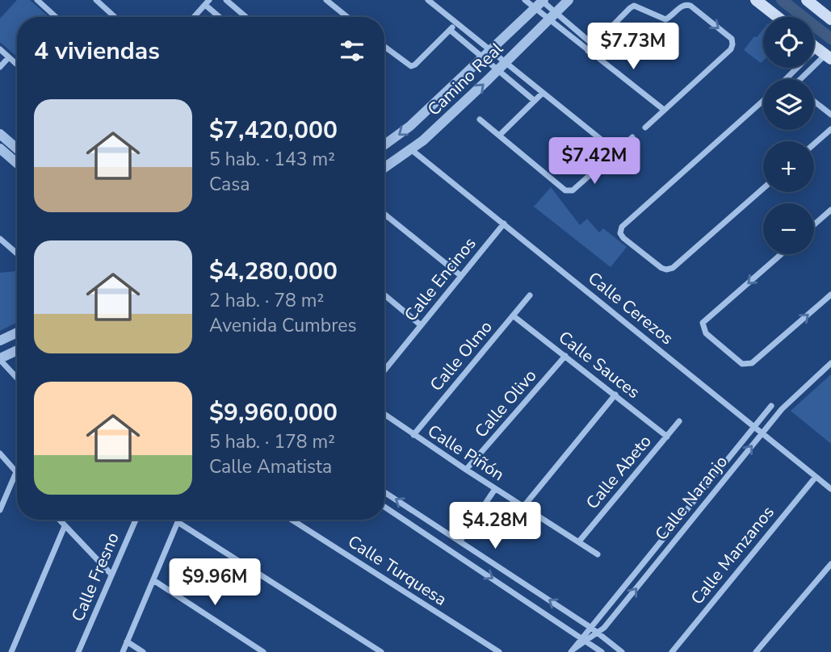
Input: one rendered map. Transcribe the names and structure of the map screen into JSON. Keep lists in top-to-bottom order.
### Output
{
  "streets": {
    "street": [
      "Camino Real",
      "Calle Encinos",
      "Calle Cerezos",
      "Calle Olmo",
      "Calle Sauces",
      "Calle Olivo",
      "Calle Piñón",
      "Calle Abeto",
      "Calle Naranjo",
      "Calle Manzanos",
      "Calle Turquesa",
      "Calle Fresno"
    ]
  },
  "crossings": [
    ["Camino Real", "Calle Cerezos"],
    ["Calle Encinos", "Calle Cerezos"],
    ["Calle Cerezos", "Calle Naranjo"],
    ["Calle Cerezos", "Calle Manzanos"],
    ["Calle Olmo", "Calle Sauces"],
    ["Calle Olmo", "Calle Piñón"],
    ["Calle Sauces", "Calle Olivo"],
    ["Calle Sauces", "Calle Abeto"],
    ["Calle Olivo", "Calle Piñón"],
    ["Calle Piñón", "Calle Abeto"]
  ],
  "page": {
    "map_buttons": ["+", "−"],
    "heading": "4 viviendas",
    "price": [
      "$7.73M",
      "$7.42M",
      "$4.28M",
      "$9.96M"
    ],
    "list": [
      {
        "name": "$7,420,000",
        "note": "5 hab. · 143 m² · Casa"
      },
      {
        "name": "$4,280,000",
        "note": "2 hab. · 78 m² · Avenida Cumbres"
      },
      {
        "name": "$9,960,000",
        "note": "5 hab. · 178 m² · Calle Amatista"
      }
    ]
  }
}
